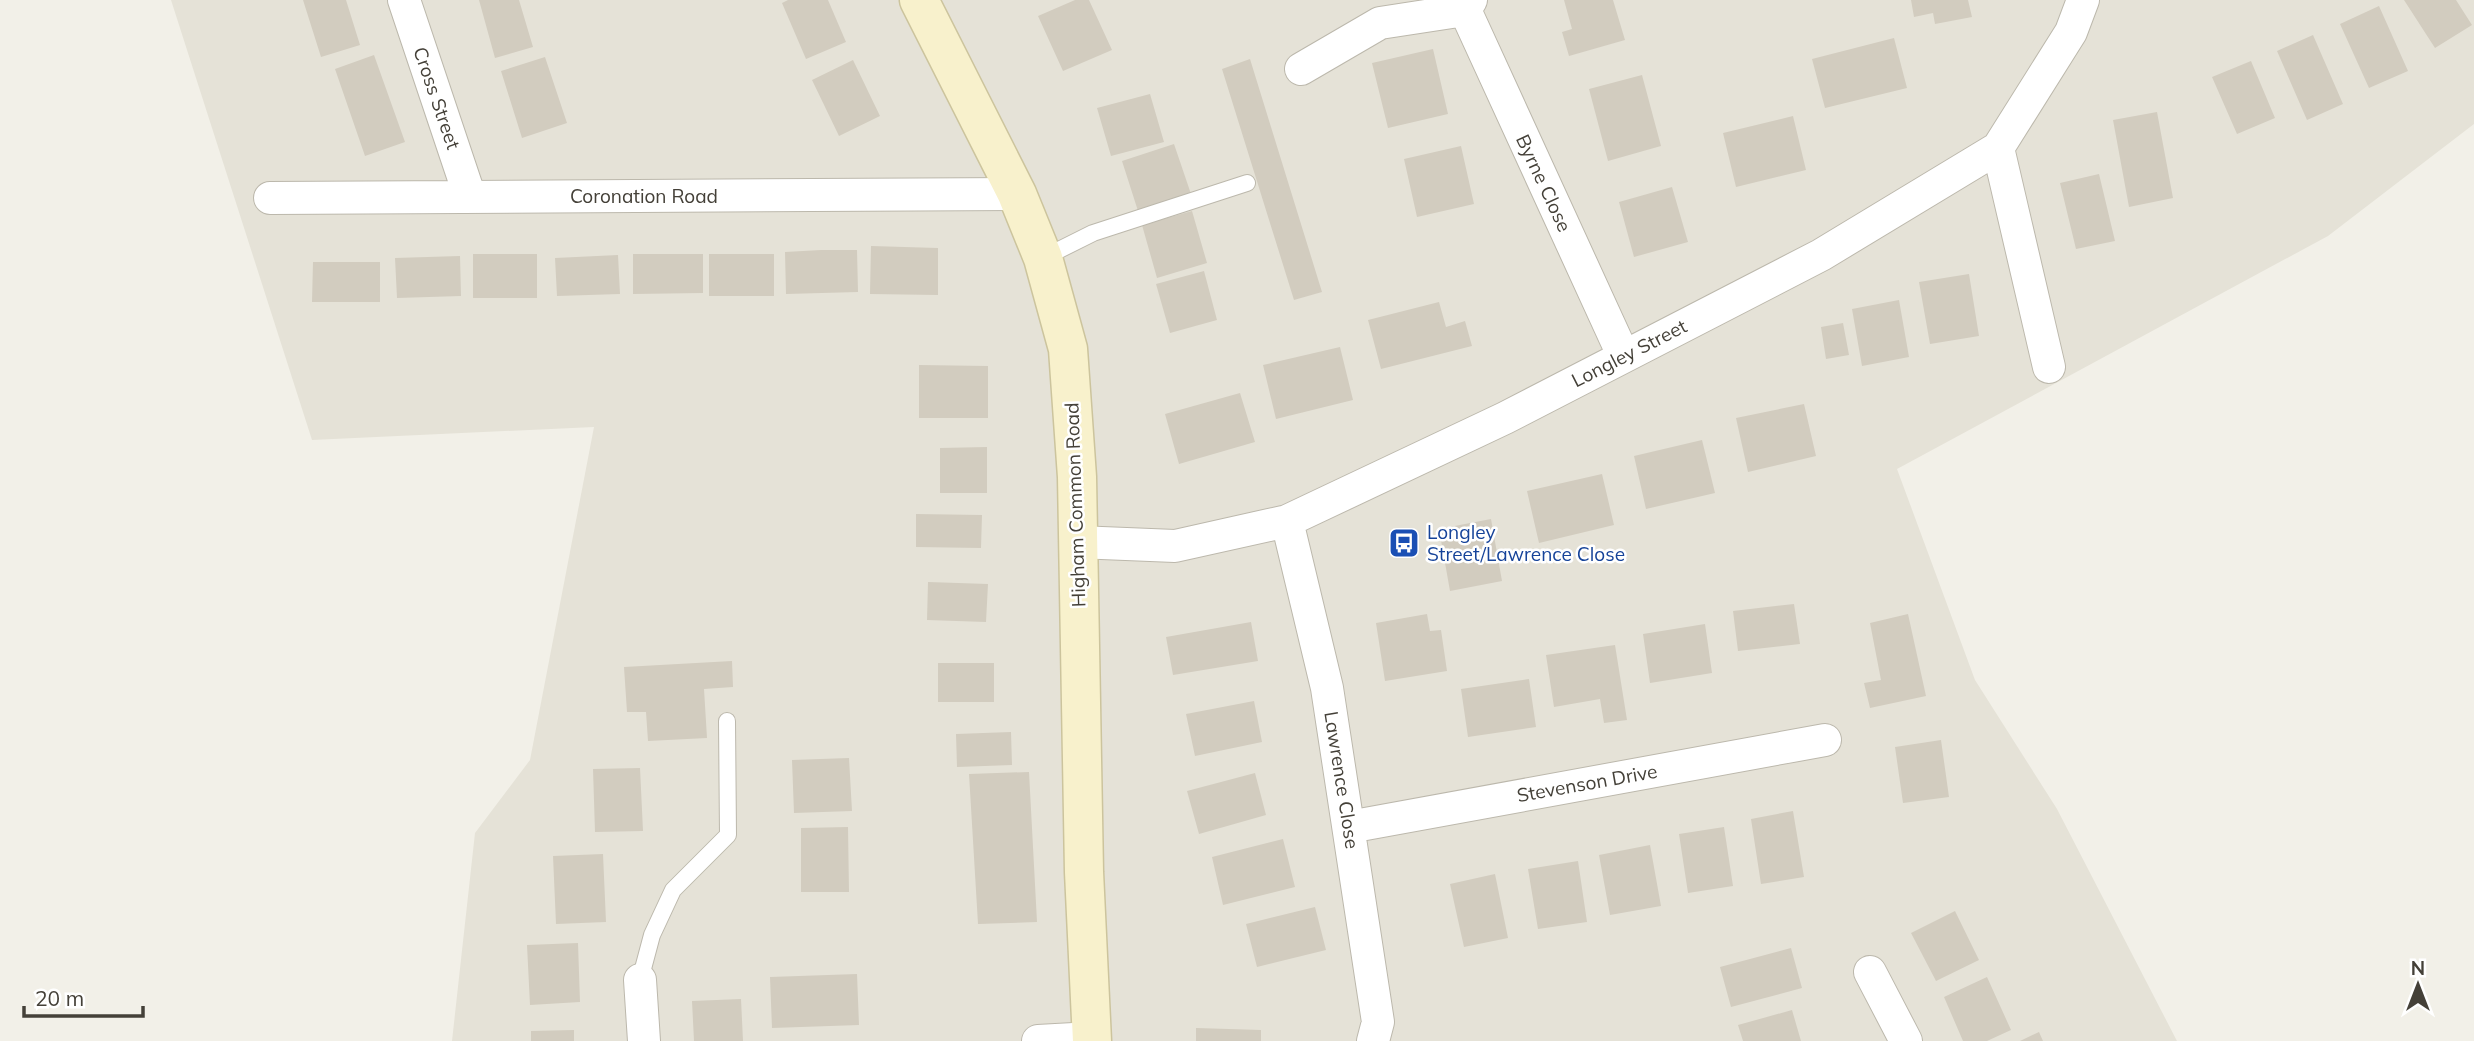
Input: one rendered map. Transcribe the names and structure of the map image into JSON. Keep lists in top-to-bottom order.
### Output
{
  "streets": {
    "street": [
      "Cross Street",
      "Byrne Close",
      "Coronation Road",
      "Longley Street",
      "Higham Common Road",
      "Lawrence Close",
      "Stevenson Drive"
    ]
  },
  "crossings": [
    ["Cross Street", "Coronation Road"],
    ["Byrne Close", "Longley Street"],
    ["Coronation Road", "Higham Common Road"],
    ["Longley Street", "Higham Common Road"],
    ["Longley Street", "Lawrence Close"],
    ["Lawrence Close", "Stevenson Drive"]
  ],
  "places": {
    "bus stop": ["Longley Street/Lawrence Close"]
  },
  "scale_bar": "20 m",
  "north": "top"
}
